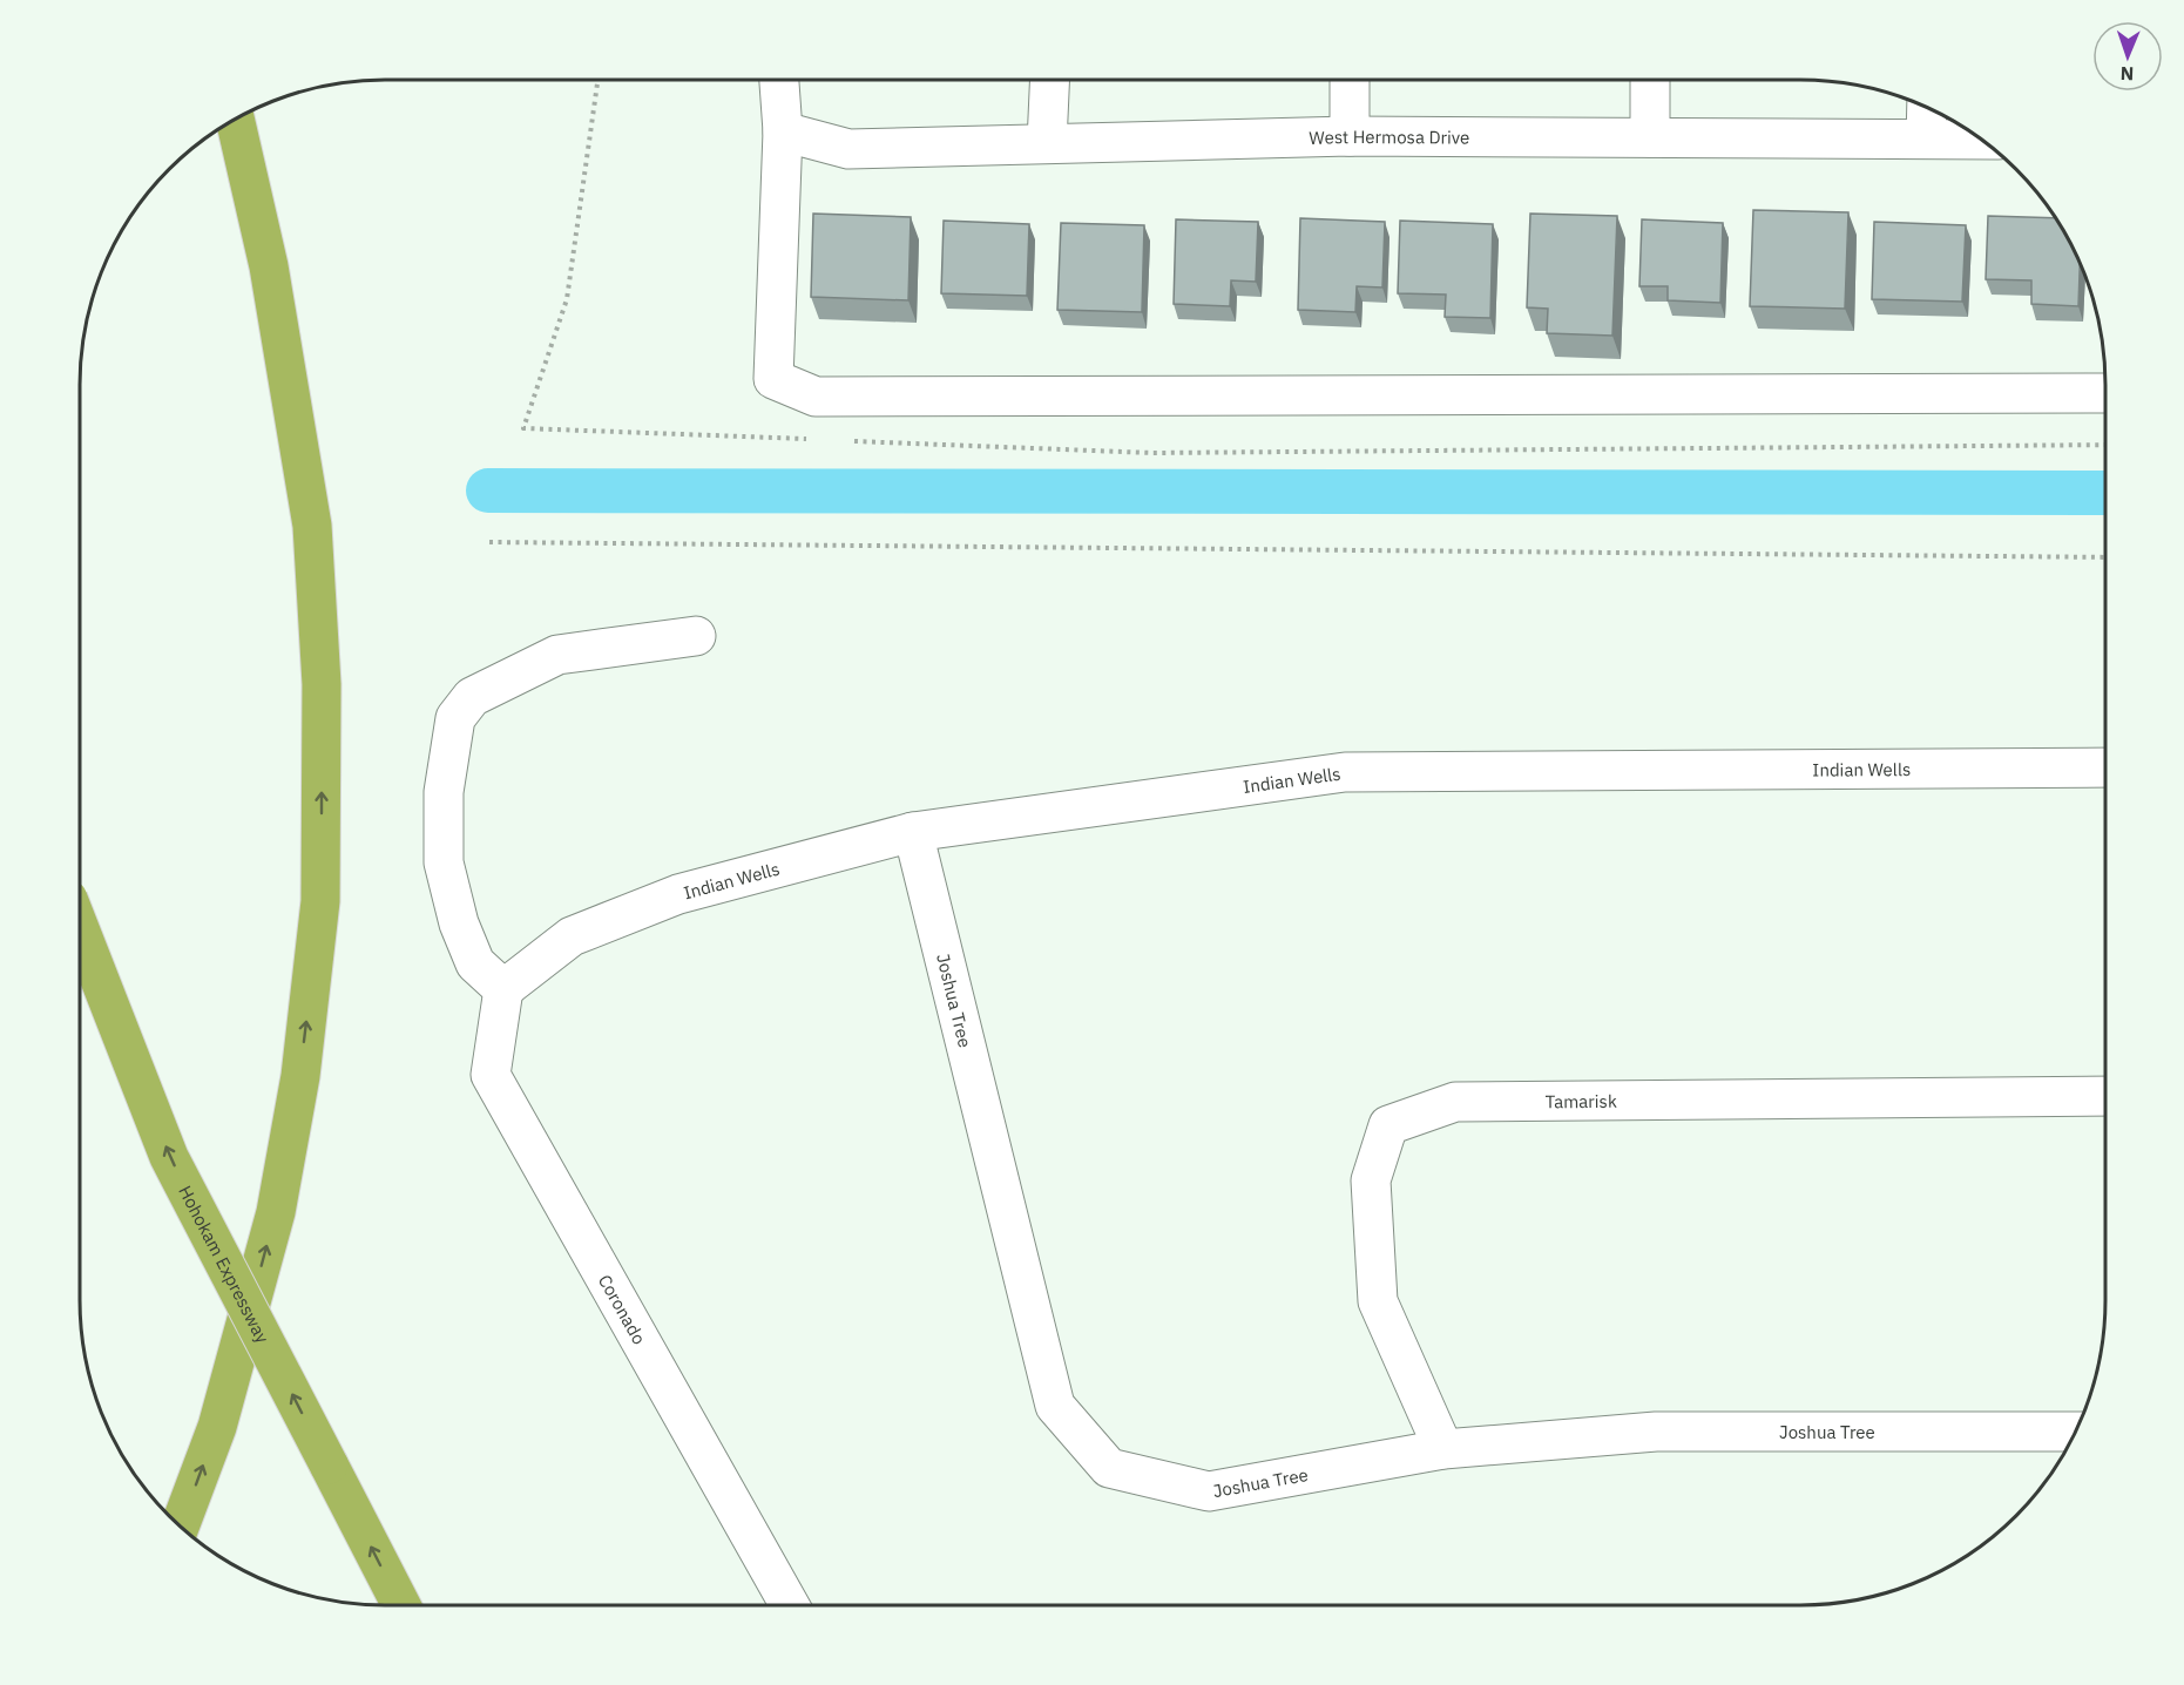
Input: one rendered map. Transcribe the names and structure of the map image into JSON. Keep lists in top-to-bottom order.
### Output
{
  "streets": {
    "highway": ["Hohokam Expressway"],
    "street": [
      "West Hermosa Drive",
      "Indian Wells",
      "Joshua Tree",
      "Tamarisk",
      "Coronado"
    ]
  },
  "crossings": [
    ["Indian Wells", "Joshua Tree"],
    ["Indian Wells", "Coronado"],
    ["Joshua Tree", "Tamarisk"]
  ],
  "one_way": ["Hohokam Expressway"],
  "north": "bottom"
}
